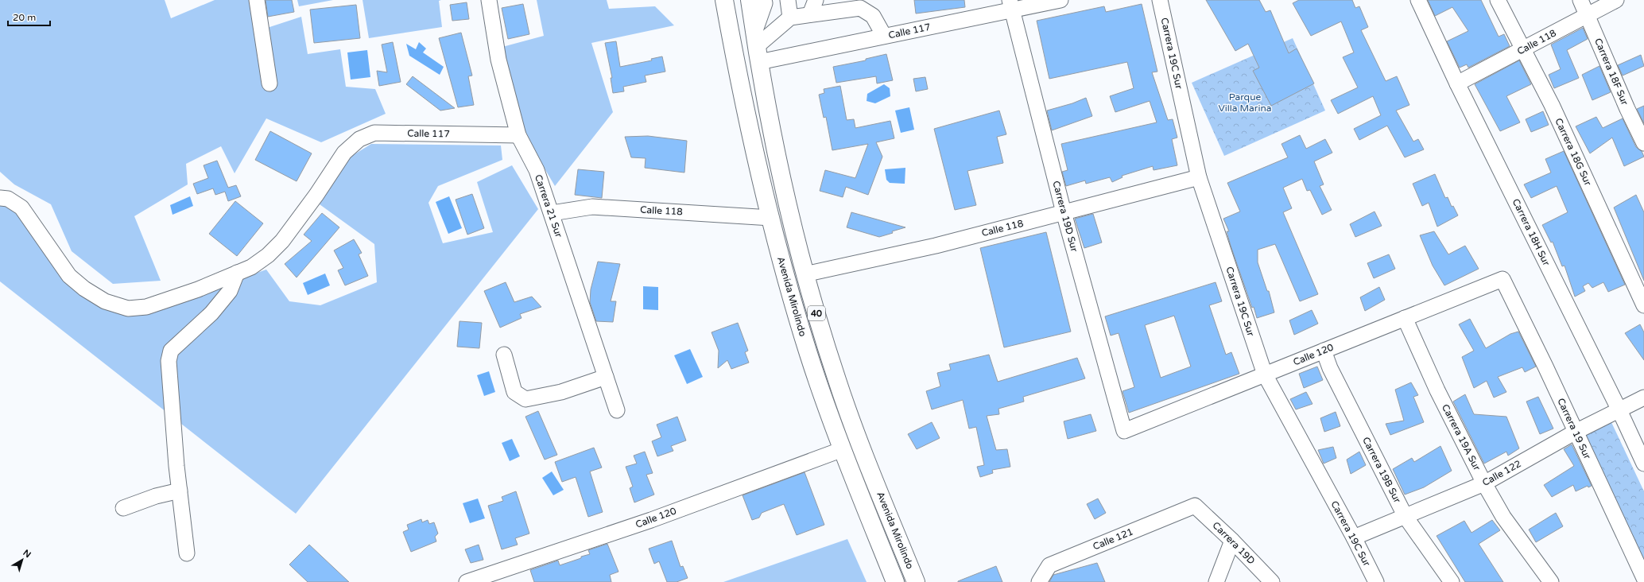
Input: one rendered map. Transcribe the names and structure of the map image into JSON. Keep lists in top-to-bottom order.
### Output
{
  "streets": {
    "main road": ["Avenida Mirolindo", "40"],
    "street": [
      "Calle 117",
      "Calle 118",
      "Carrera 19C Sur",
      "Carrera 18F Sur",
      "Carrera 18G Sur",
      "Carrera 21 Sur",
      "Carrera 19D Sur",
      "Carrera 18H Sur",
      "Calle 120",
      "Carrera 19 Sur",
      "Carrera 19A Sur",
      "Carrera 19B Sur",
      "Calle 122",
      "Calle 121",
      "Carrera 19D"
    ]
  },
  "crossings": [
    ["Calle 117", "Carrera 21 Sur"],
    ["Calle 117", "Carrera 19D Sur"],
    ["Calle 117", "Avenida Mirolindo"],
    ["Calle 118", "Carrera 19C Sur"],
    ["Calle 118", "Carrera 18F Sur"],
    ["Calle 118", "Carrera 18G Sur"],
    ["Calle 118", "Carrera 21 Sur"],
    ["Calle 118", "Carrera 19D Sur"],
    ["Calle 118", "Carrera 18H Sur"],
    ["Calle 118", "Avenida Mirolindo"],
    ["Carrera 19C Sur", "Calle 120"],
    ["Carrera 19C Sur", "Calle 122"],
    ["Carrera 19D Sur", "Calle 120"],
    ["Carrera 18H Sur", "Calle 122"],
    ["Avenida Mirolindo", "Calle 120"],
    ["Calle 120", "Carrera 19 Sur"],
    ["Calle 120", "Carrera 19A Sur"],
    ["Calle 120", "Carrera 19B Sur"],
    ["Carrera 19 Sur", "Calle 122"],
    ["Carrera 19A Sur", "Calle 122"],
    ["Carrera 19B Sur", "Calle 122"],
    ["Calle 121", "Carrera 19D"]
  ],
  "parks": ["Parque Villa Marina"],
  "scale_bar": "20 m",
  "north": "top right"
}
